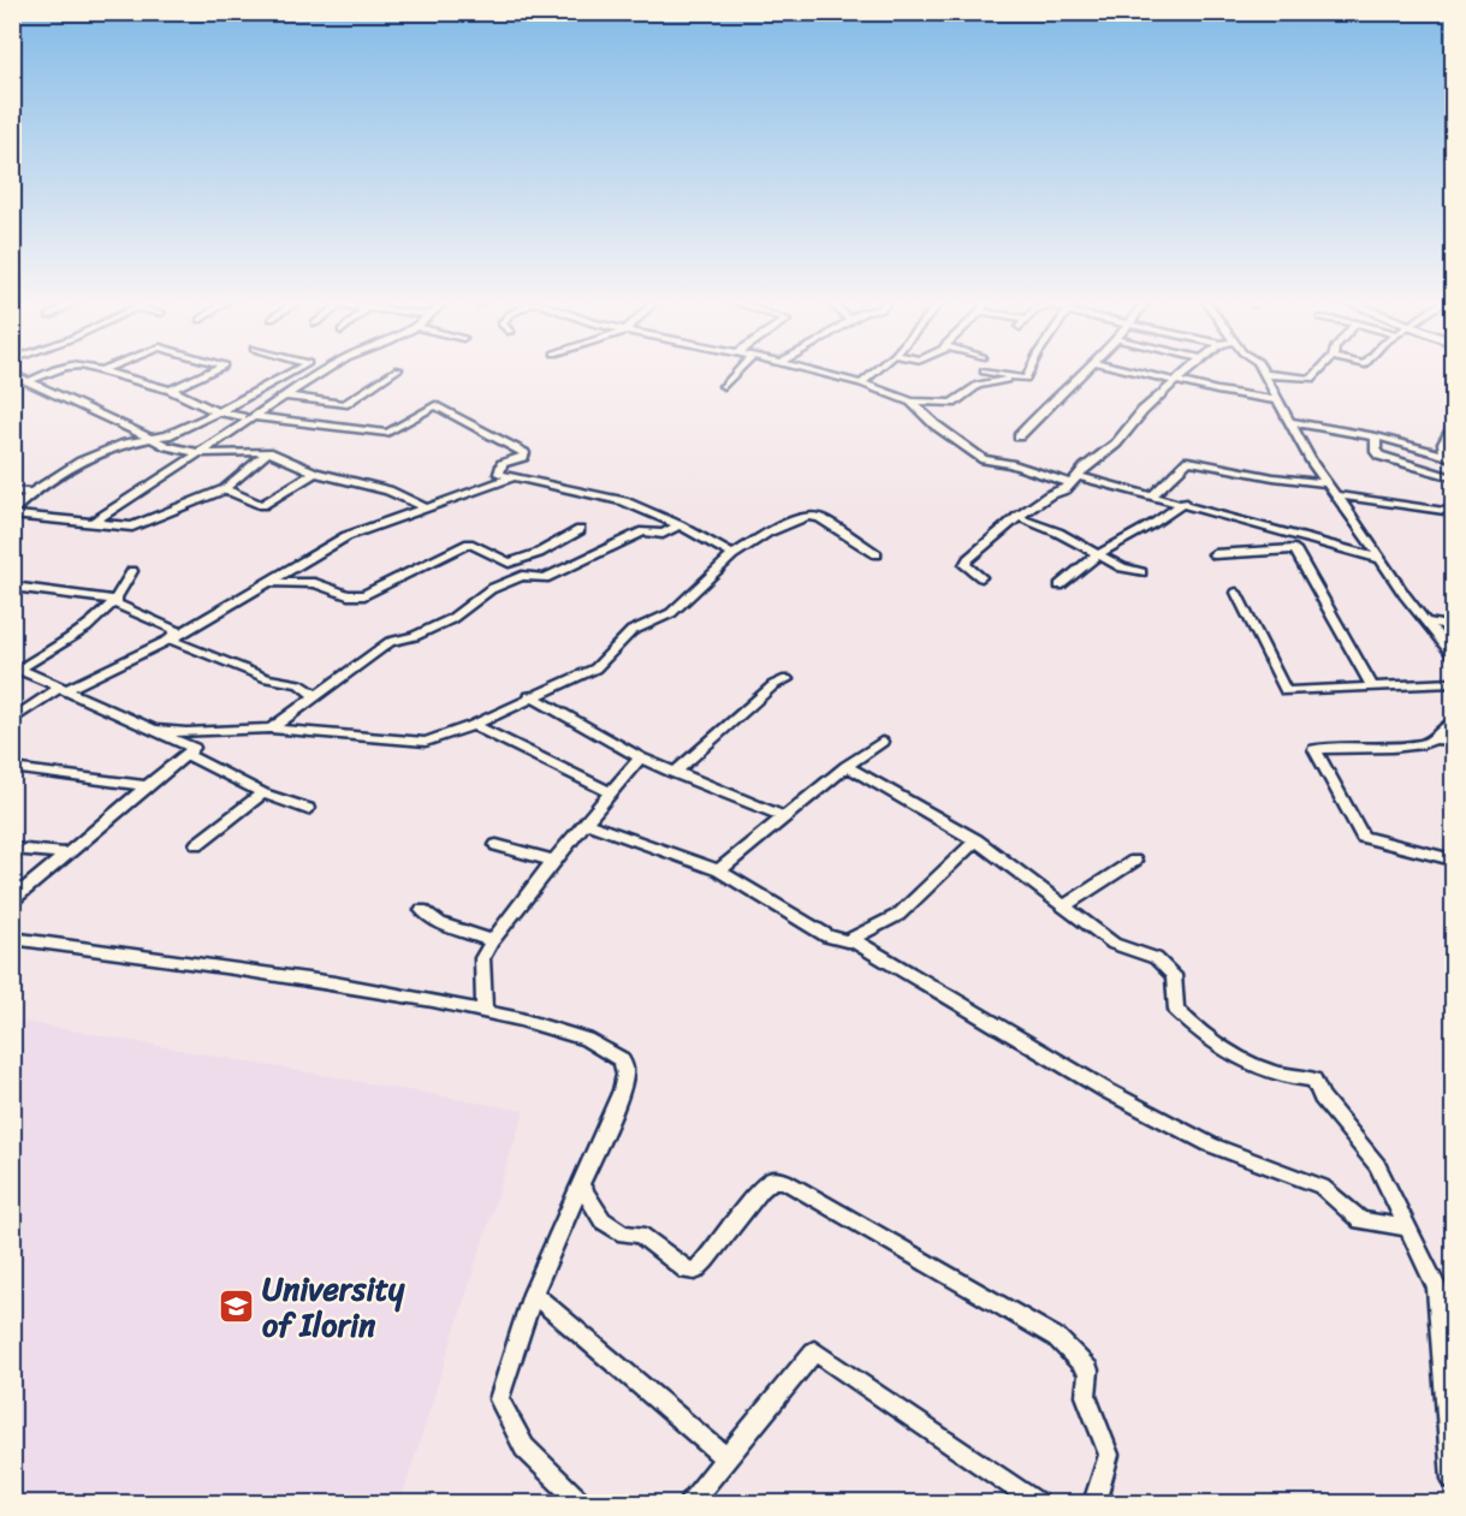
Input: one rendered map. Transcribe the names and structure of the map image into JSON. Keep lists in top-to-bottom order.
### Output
{
  "places": {
    "school or university": ["University of Ilorin"]
  }
}
